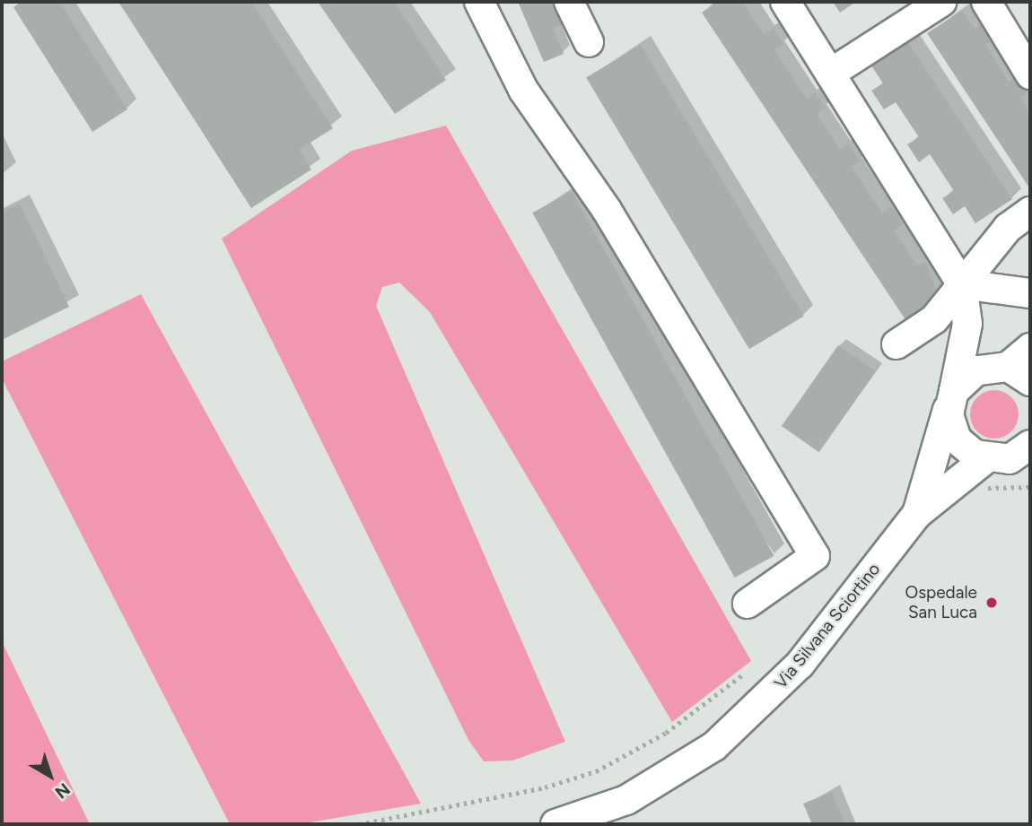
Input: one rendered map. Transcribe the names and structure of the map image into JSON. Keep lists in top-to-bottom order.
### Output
{
  "streets": {
    "street": ["Via Silvana Sciortino"]
  },
  "places": ["Ospedale San Luca"],
  "north": "bottom right"
}
